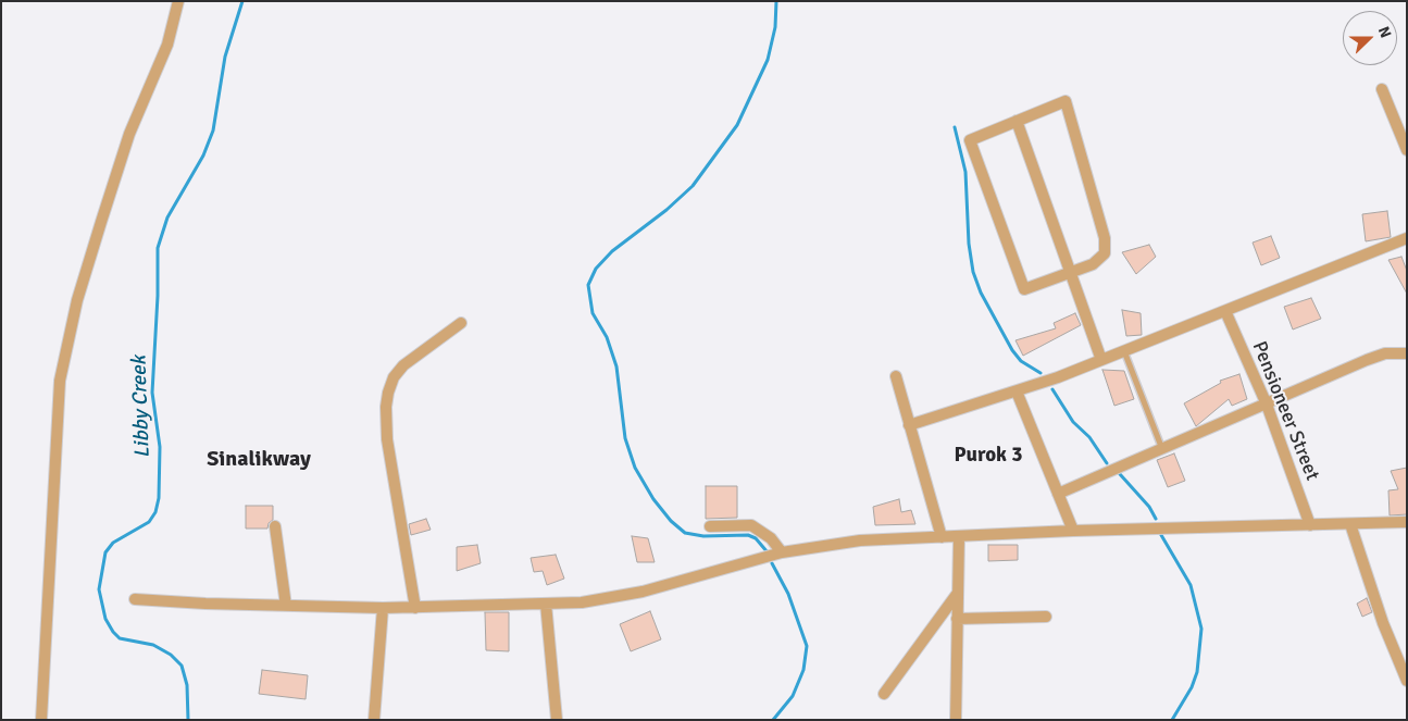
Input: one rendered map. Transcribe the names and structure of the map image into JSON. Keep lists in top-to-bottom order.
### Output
{
  "streets": {
    "street": ["Pensioneer Street"]
  },
  "districts": ["Purok 3", "Sinalikway"],
  "water": ["Libby Creek"],
  "north": "right"
}
